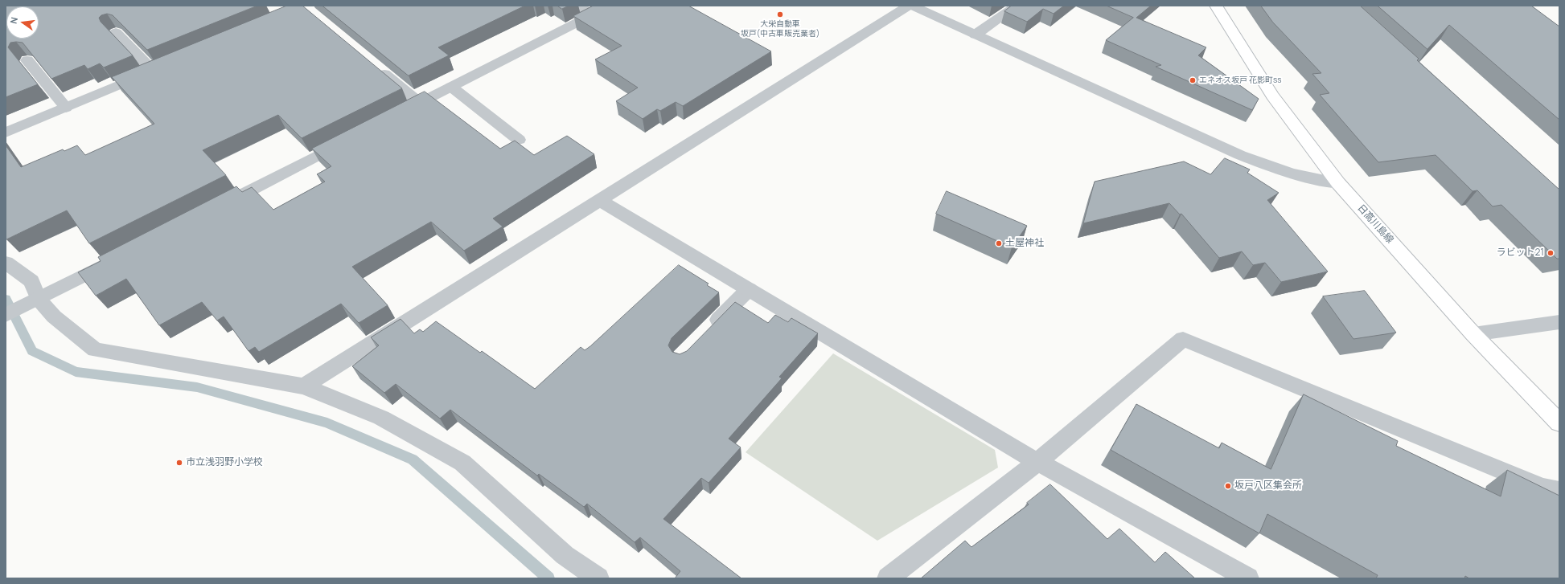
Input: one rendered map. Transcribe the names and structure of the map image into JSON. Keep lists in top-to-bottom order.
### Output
{
  "streets": {
    "main road": ["日高川島線"]
  },
  "places": [
    "大栄自動車 坂戸(中古車販売業者)",
    "エネオス坂戸 花影町ss",
    "土屋神社",
    "ラビット21",
    "市立浅羽野小学校",
    "坂戸八区集会所"
  ],
  "north": "left"
}
